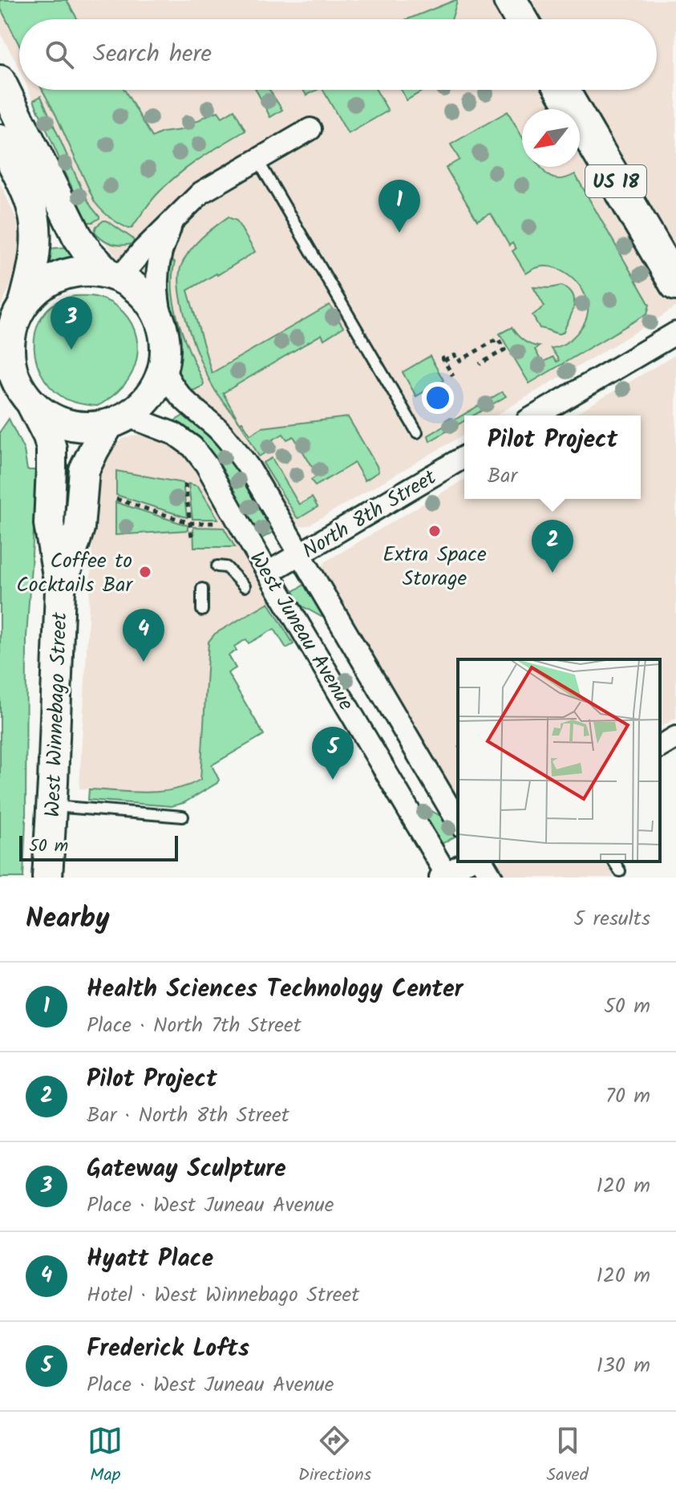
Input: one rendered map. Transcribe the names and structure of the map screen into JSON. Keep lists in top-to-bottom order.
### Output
{
  "streets": {
    "main road": ["US 18"],
    "street": ["North 8th Street", "West Juneau Avenue", "West Winnebago Street"]
  },
  "crossings": [
    ["North 8th Street", "West Juneau Avenue"],
    ["West Juneau Avenue", "West Winnebago Street"]
  ],
  "places": ["Extra Space Storage", "Coffee to Cocktails Bar"],
  "scale_bar": "50 m",
  "north": "bottom left",
  "page": {
    "search": "Search here",
    "pins": [
      "1",
      "3",
      "2",
      "4",
      "5"
    ],
    "popup": ["Pilot Project", "Bar"],
    "scale": "50 m",
    "heading": ["Nearby", "5 results"],
    "list": [
      {
        "mark": "1",
        "name": "Health Sciences Technology Center",
        "note": "Place · North 7th Street",
        "value": "50 m"
      },
      {
        "mark": "2",
        "name": "Pilot Project",
        "note": "Bar · North 8th Street",
        "value": "70 m"
      },
      {
        "mark": "3",
        "name": "Gateway Sculpture",
        "note": "Place · West Juneau Avenue",
        "value": "120 m"
      },
      {
        "mark": "4",
        "name": "Hyatt Place",
        "note": "Hotel · West Winnebago Street",
        "value": "120 m"
      },
      {
        "mark": "5",
        "name": "Frederick Lofts",
        "note": "Place · West Juneau Avenue",
        "value": "130 m"
      }
    ],
    "nav": ["Map", "Directions", "Saved"]
  }
}
